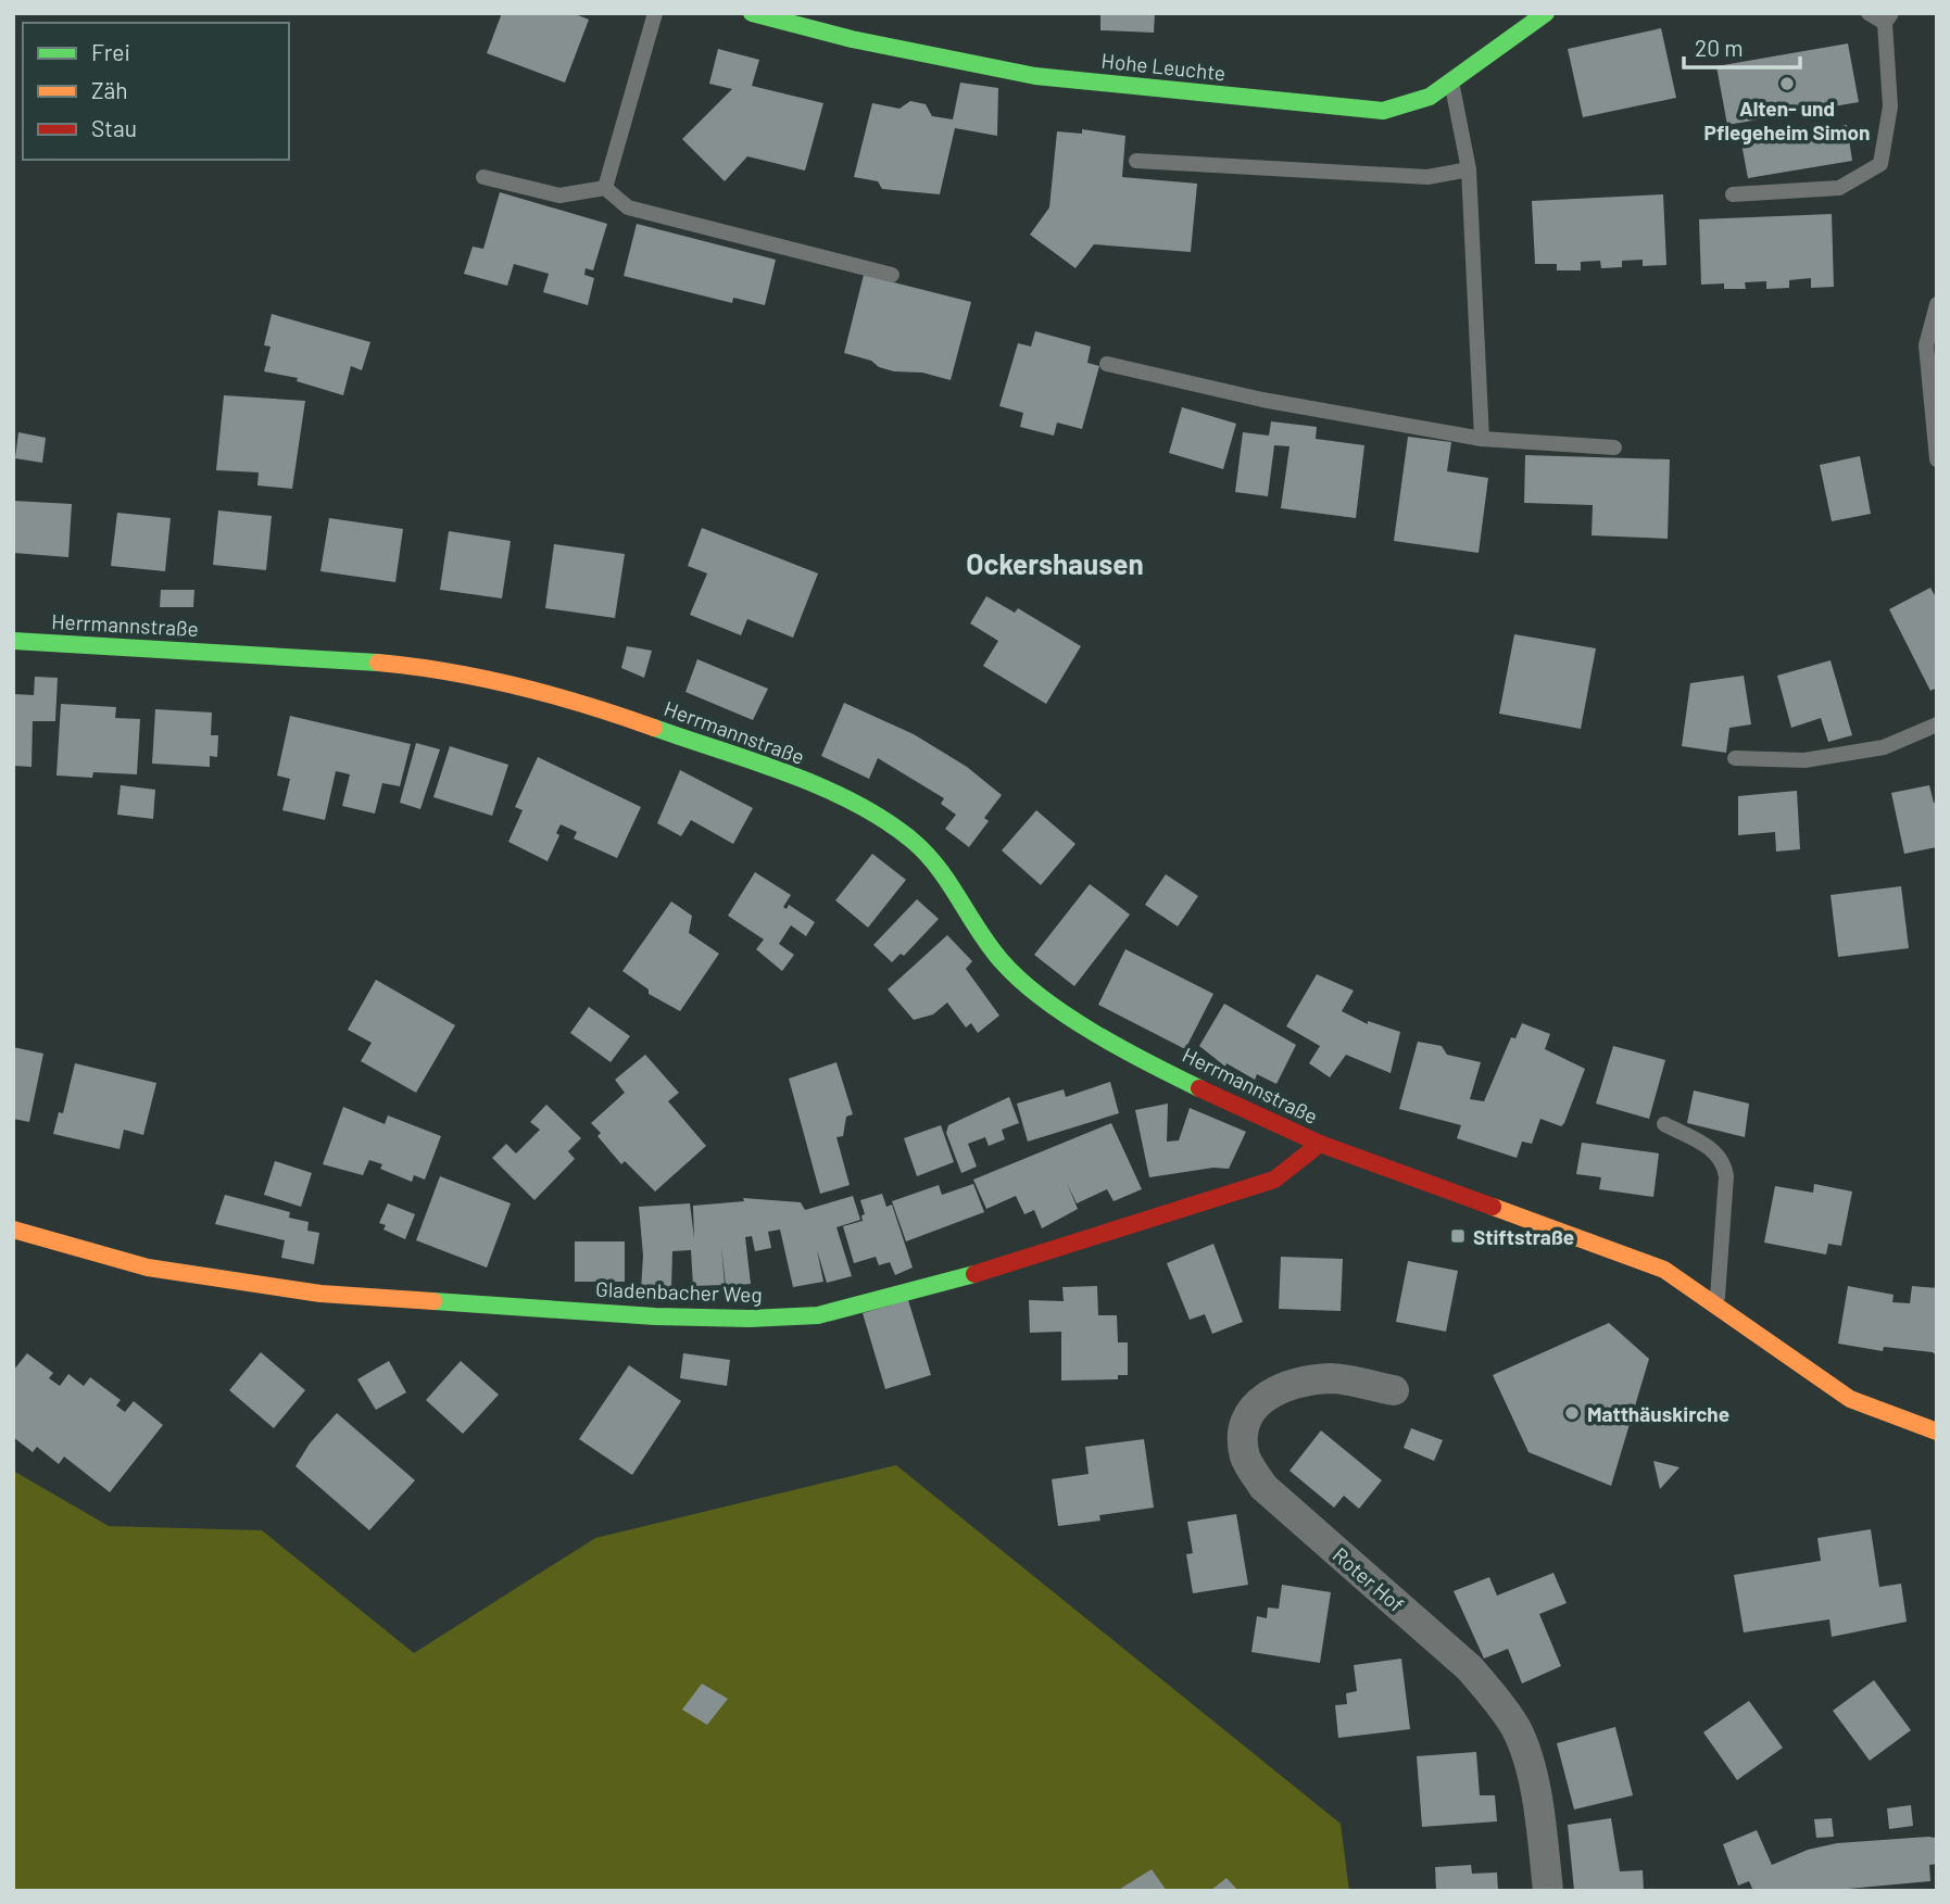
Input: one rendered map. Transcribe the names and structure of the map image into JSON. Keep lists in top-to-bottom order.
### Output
{
  "streets": {
    "street": [
      "Hohe Leuchte",
      "Herrmannstraße",
      "Gladenbacher Weg",
      "Roter Hof"
    ]
  },
  "crossings": [
    ["Herrmannstraße", "Gladenbacher Weg"]
  ],
  "districts": ["Ockershausen"],
  "places": {
    "other": ["Alten- und Pflegeheim Simon", "Matthäuskirche"],
    "transit": ["Stiftstraße"]
  },
  "legend": ["Frei", "Zäh", "Stau"],
  "scale_bar": "20 m"
}
